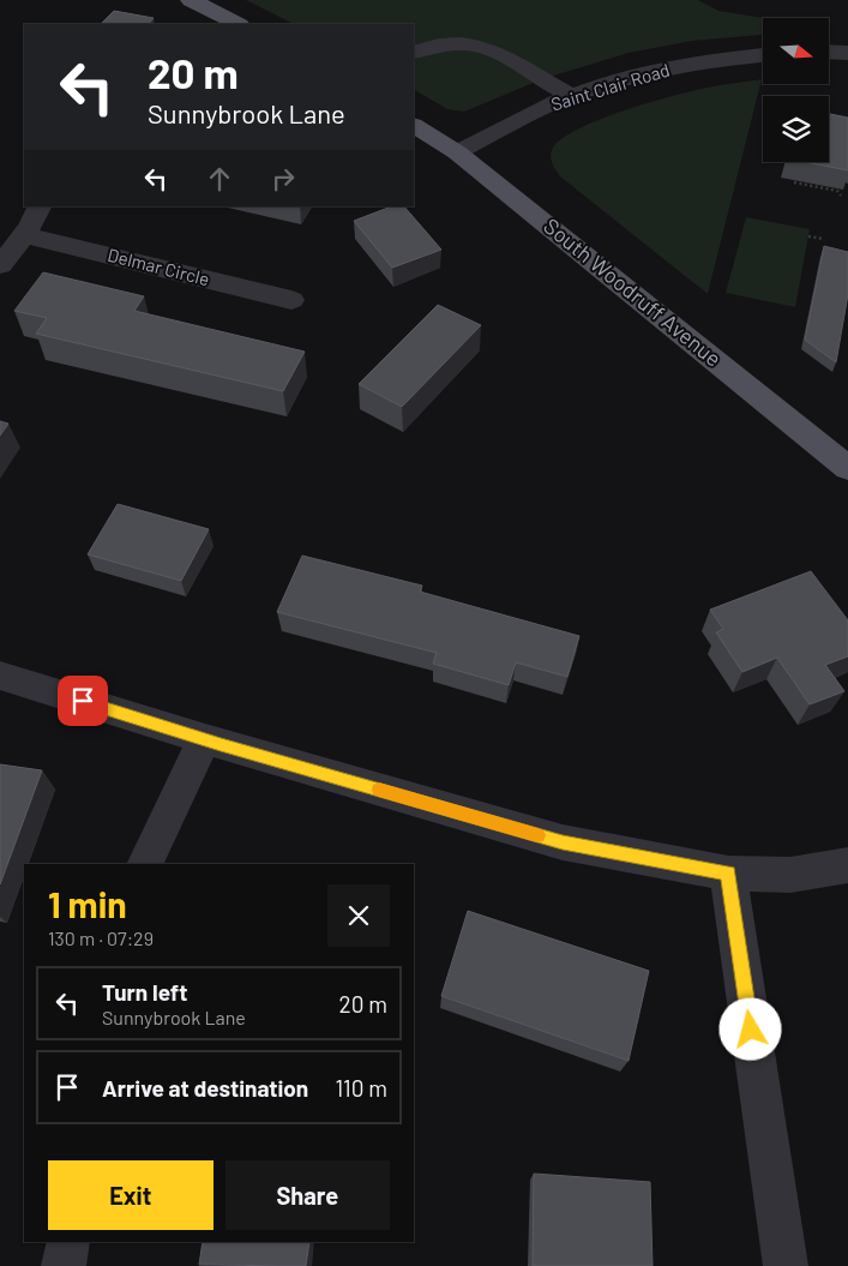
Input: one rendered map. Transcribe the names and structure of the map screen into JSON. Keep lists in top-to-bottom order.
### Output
{
  "streets": {
    "main road": ["South Woodruff Avenue"],
    "street": ["Saint Clair Road", "Delmar Circle"]
  },
  "crossings": [
    ["Saint Clair Road", "South Woodruff Avenue"]
  ],
  "north": "right",
  "page": {
    "turn": ["20 m", "Sunnybrook Lane"],
    "heading": ["1 min", "130 m · 07:29"],
    "list": [
      {
        "name": "Turn left",
        "note": "Sunnybrook Lane",
        "value": "20 m"
      },
      {
        "name": "Arrive at destination",
        "value": "110 m"
      }
    ],
    "buttons": ["Exit", "Share"]
  }
}
